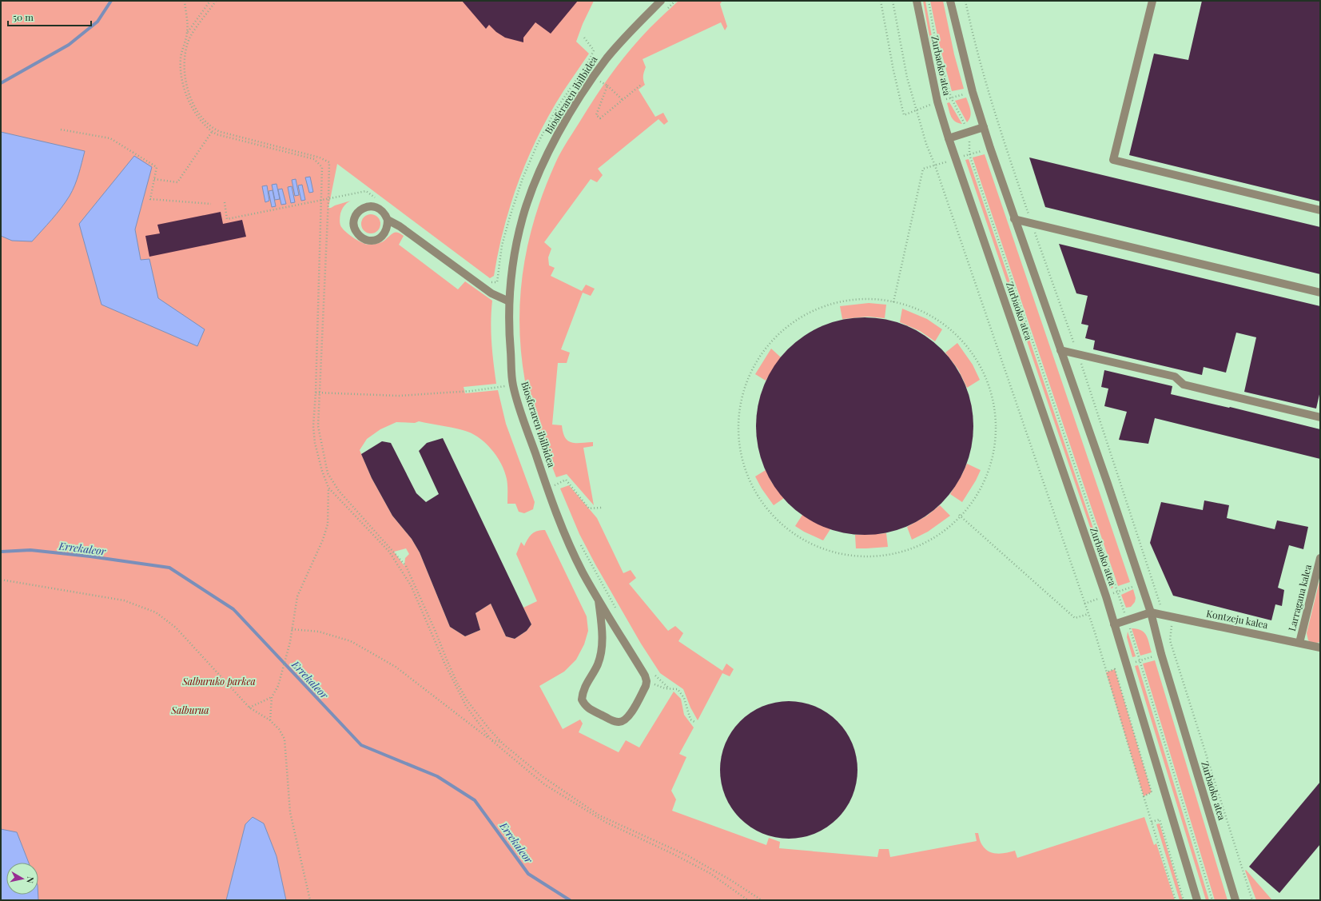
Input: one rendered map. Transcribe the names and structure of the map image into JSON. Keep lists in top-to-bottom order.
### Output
{
  "streets": {
    "street": [
      "Zurbaoko atea",
      "Biosferaren ibilbidea",
      "Larragana kalea",
      "Kontzeju kalea"
    ]
  },
  "crossings": [
    ["Zurbaoko atea", "Kontzeju kalea"],
    ["Larragana kalea", "Kontzeju kalea"]
  ],
  "water": ["Errekaleor"],
  "parks": ["Salburuko parkea", "Salburua"],
  "scale_bar": "50 m",
  "north": "right"
}
